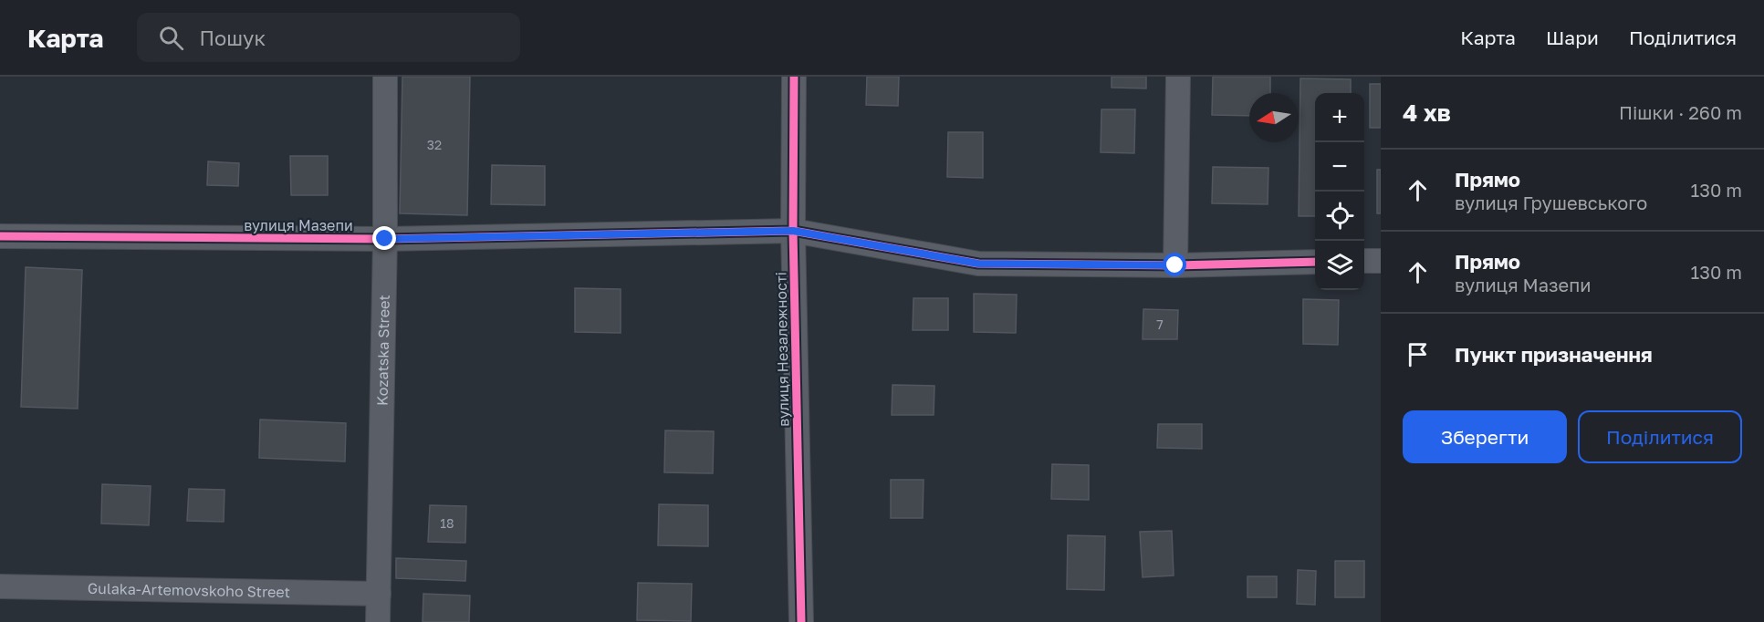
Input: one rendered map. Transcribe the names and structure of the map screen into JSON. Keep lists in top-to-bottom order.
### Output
{
  "streets": {
    "street": [
      "вулиця Мазепи",
      "Kozatska Street",
      "вулиця Незалежності",
      "Gulaka-Artemovskoho Street"
    ]
  },
  "crossings": [
    ["вулиця Мазепи", "Kozatska Street"],
    ["вулиця Мазепи", "вулиця Незалежності"],
    ["Kozatska Street", "Gulaka-Artemovskoho Street"]
  ],
  "house_numbers": ["32", "7", "18"],
  "north": "left",
  "page": {
    "header": "Карта",
    "search": "Пошук",
    "nav": ["Карта", "Шари", "Поділитися"],
    "heading": ["4 хв", "Пішки · 260 m"],
    "map_buttons": ["+", "−"],
    "list": [
      ["Прямо", "вулиця Грушевського", "130 m"],
      ["Прямо", "вулиця Мазепи", "130 m"],
      "Пункт призначення"
    ],
    "buttons": ["Зберегти", "Поділитися"]
  }
}
